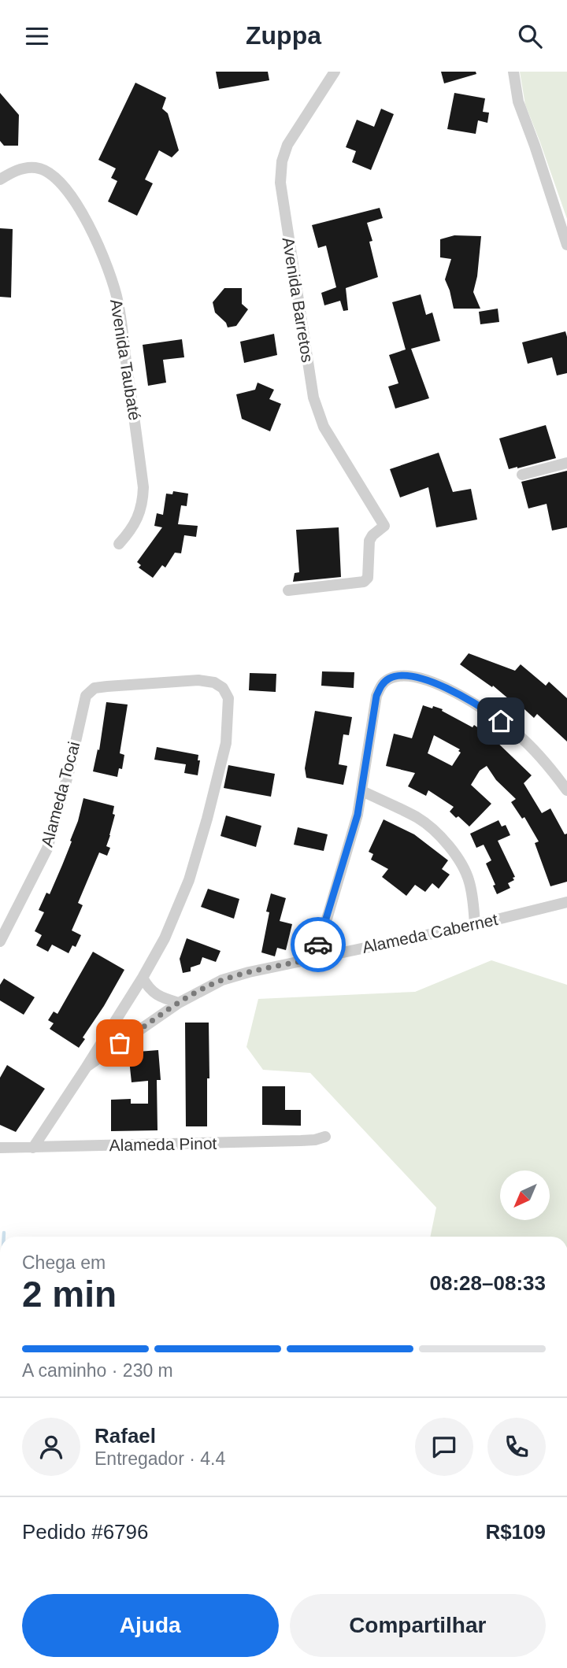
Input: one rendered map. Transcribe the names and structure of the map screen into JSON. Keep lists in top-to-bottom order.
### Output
{
  "streets": {
    "street": [
      "Avenida Barretos",
      "Avenida Taubaté",
      "Alameda Tocai",
      "Alameda Cabernet",
      "Alameda Pinot"
    ]
  },
  "crossings": [
    ["Alameda Cabernet", "Alameda Pinot"]
  ],
  "north": "bottom left",
  "page": {
    "header": "Zuppa",
    "heading": ["2 min", "Chega em", "08:28–08:33"],
    "panel": [
      "Rafael",
      "Entregador · 4.4",
      "Pedido #6796",
      "R$109"
    ],
    "bar": "A caminho · 230 m",
    "buttons": ["Ajuda", "Compartilhar"]
  }
}
